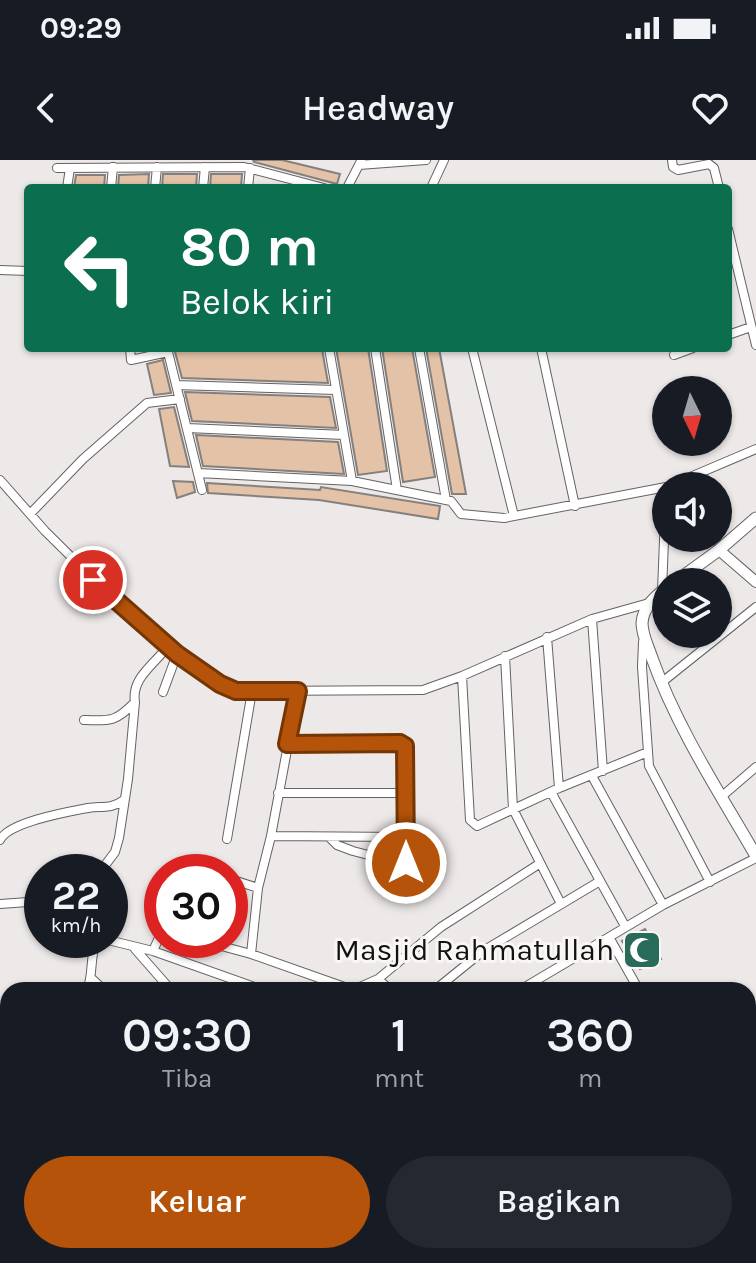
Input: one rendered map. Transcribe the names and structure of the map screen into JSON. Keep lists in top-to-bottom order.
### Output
{
  "places": {
    "mosque": ["Masjid Rahmatullah"]
  },
  "north": "bottom",
  "page": {
    "status": "09:29",
    "header": "Headway",
    "turn": ["80 m", "Belok kiri"],
    "speed": "22 km/h",
    "limit": "30",
    "eta": [
      "09:30",
      "Tiba",
      "1",
      "mnt",
      "360",
      "m"
    ],
    "buttons": ["Keluar", "Bagikan"]
  }
}
